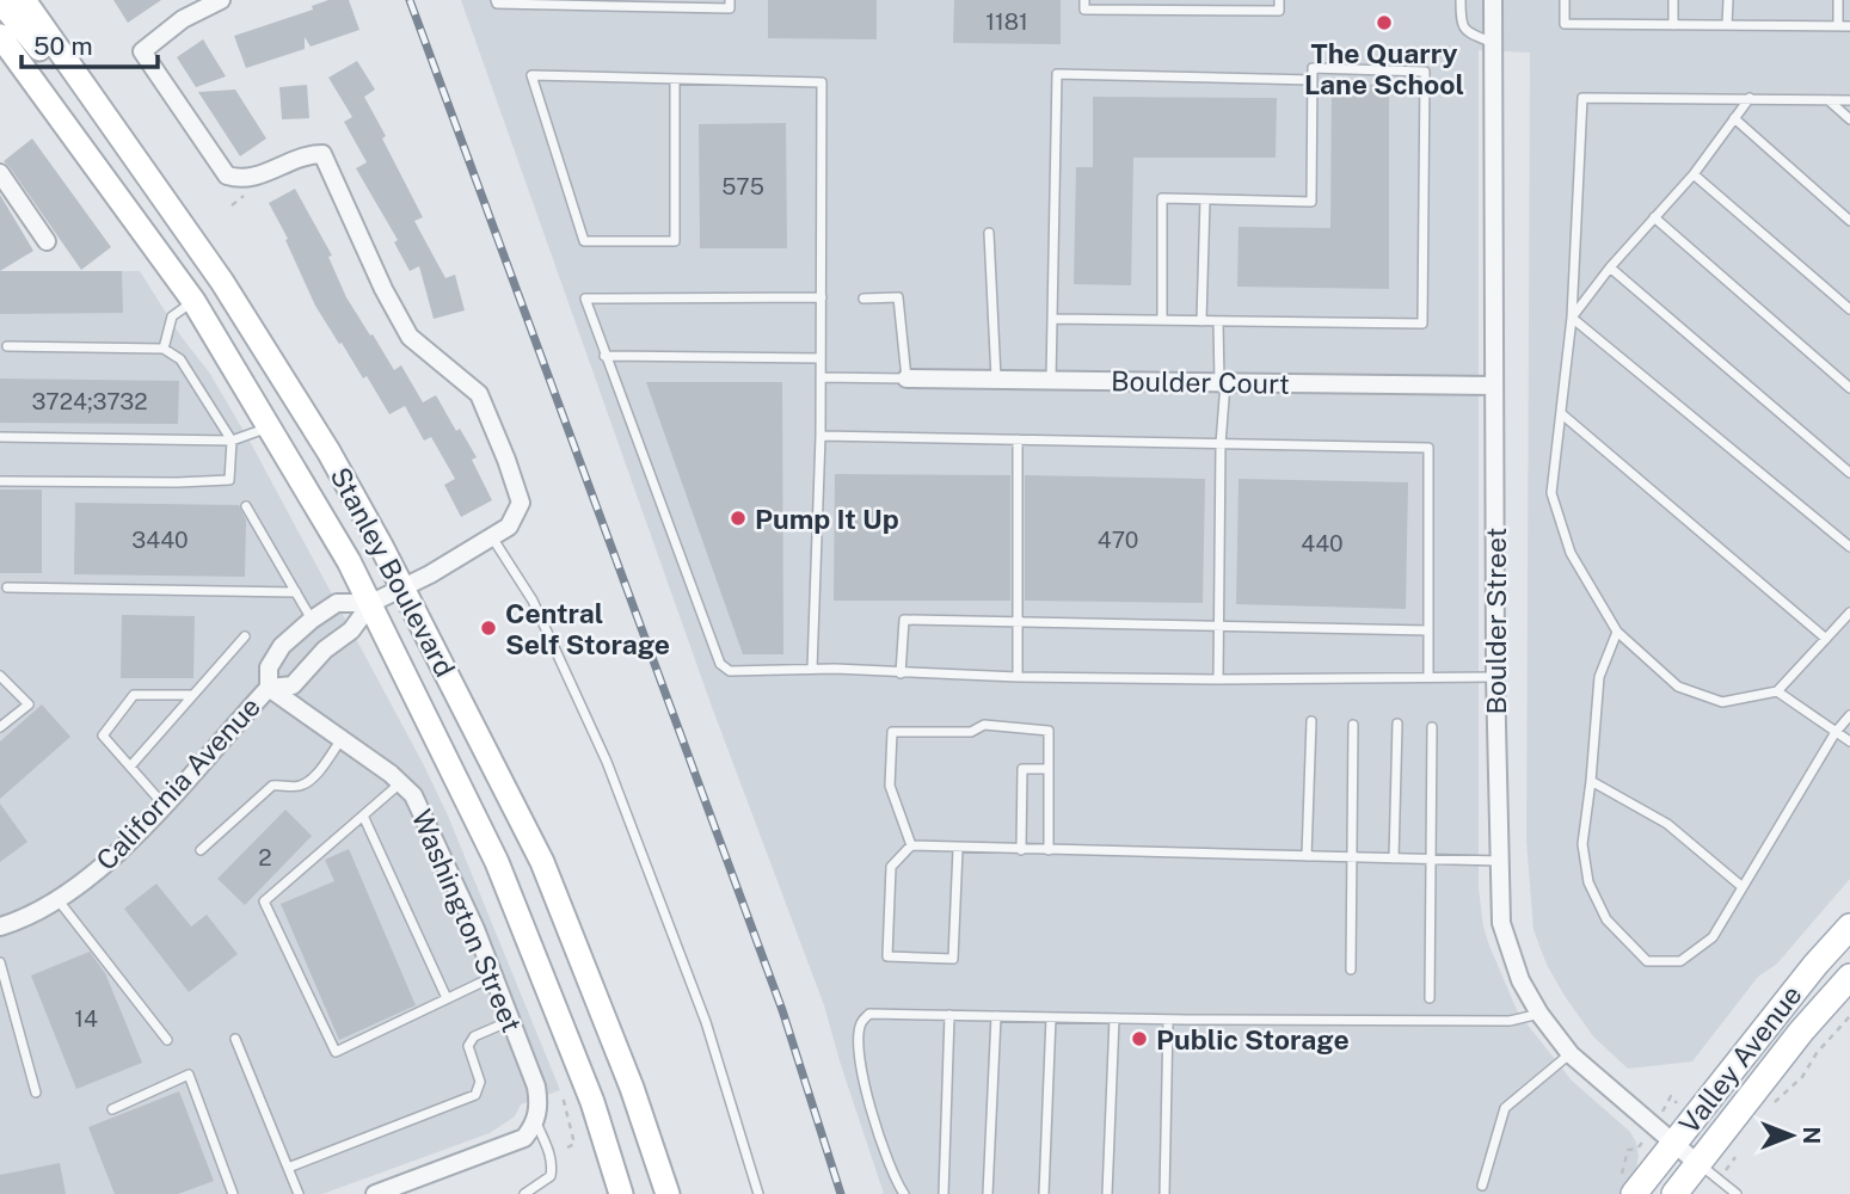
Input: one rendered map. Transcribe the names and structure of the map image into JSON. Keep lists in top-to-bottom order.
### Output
{
  "streets": {
    "main road": ["Stanley Boulevard", "Valley Avenue"],
    "street": [
      "Boulder Court",
      "Boulder Street",
      "California Avenue",
      "Washington Street"
    ]
  },
  "crossings": [
    ["Boulder Court", "Boulder Street"],
    ["Stanley Boulevard", "California Avenue"],
    ["Boulder Street", "Valley Avenue"],
    ["California Avenue", "Washington Street"]
  ],
  "places": [
    "The Quarry Lane School",
    "Pump It Up",
    "Central Self Storage",
    "Public Storage"
  ],
  "house_numbers": [
    "1181",
    "575",
    "3724;3732",
    "3440",
    "470",
    "440",
    "2",
    "14"
  ],
  "scale_bar": "50 m",
  "north": "right"
}
